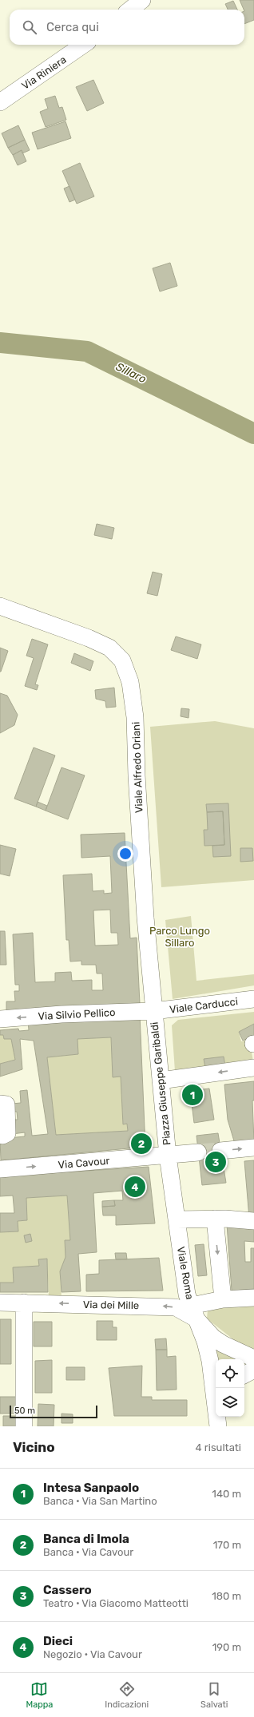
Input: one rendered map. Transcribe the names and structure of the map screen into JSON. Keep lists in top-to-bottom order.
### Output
{
  "streets": {
    "street": [
      "Via Riniera",
      "Viale Alfredo Oriani",
      "Viale Carducci",
      "Via Silvio Pellico",
      "Piazza Giuseppe Garibaldi",
      "Via Cavour",
      "Viale Roma",
      "Via dei Mille"
    ]
  },
  "crossings": [
    ["Viale Alfredo Oriani", "Viale Carducci"],
    ["Viale Alfredo Oriani", "Via Silvio Pellico"],
    ["Viale Alfredo Oriani", "Piazza Giuseppe Garibaldi"],
    ["Viale Carducci", "Via Silvio Pellico"],
    ["Viale Carducci", "Piazza Giuseppe Garibaldi"],
    ["Via Silvio Pellico", "Piazza Giuseppe Garibaldi"],
    ["Piazza Giuseppe Garibaldi", "Via Cavour"],
    ["Piazza Giuseppe Garibaldi", "Viale Roma"],
    ["Via Cavour", "Viale Roma"],
    ["Viale Roma", "Via dei Mille"]
  ],
  "one_way": ["Via Silvio Pellico", "Via Cavour", "Via dei Mille"],
  "water": ["Sillaro"],
  "parks": ["Parco Lungo Sillaro"],
  "scale_bar": "50 m",
  "page": {
    "search": "Cerca qui",
    "pins": [
      "1",
      "2",
      "3",
      "4"
    ],
    "scale": "50 m",
    "heading": ["Vicino", "4 risultati"],
    "list": [
      {
        "mark": "1",
        "name": "Intesa Sanpaolo",
        "note": "Banca · Via San Martino",
        "value": "140 m"
      },
      {
        "mark": "2",
        "name": "Banca di Imola",
        "note": "Banca · Via Cavour",
        "value": "170 m"
      },
      {
        "mark": "3",
        "name": "Cassero",
        "note": "Teatro · Via Giacomo Matteotti",
        "value": "180 m"
      },
      {
        "mark": "4",
        "name": "Dieci",
        "note": "Negozio · Via Cavour",
        "value": "190 m"
      }
    ],
    "nav": ["Mappa", "Indicazioni", "Salvati"]
  }
}
